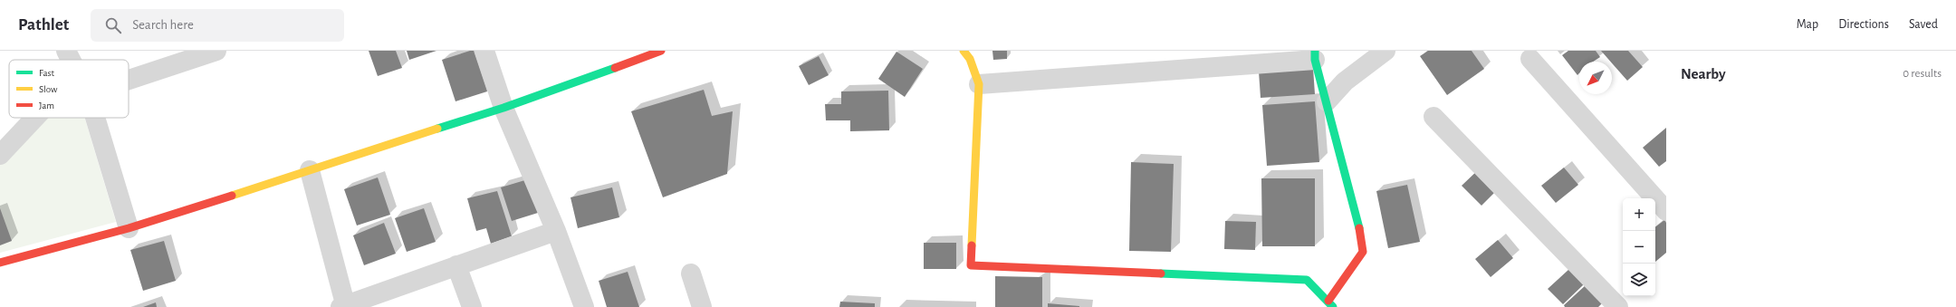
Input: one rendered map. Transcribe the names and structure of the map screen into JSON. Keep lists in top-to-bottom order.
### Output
{
  "legend": ["Fast", "Slow", "Jam"],
  "north": "bottom left",
  "page": {
    "header": "Pathlet",
    "search": "Search here",
    "nav": ["Map", "Directions", "Saved"],
    "heading": ["Nearby", "0 results"],
    "map_buttons": ["+", "−"]
  }
}
